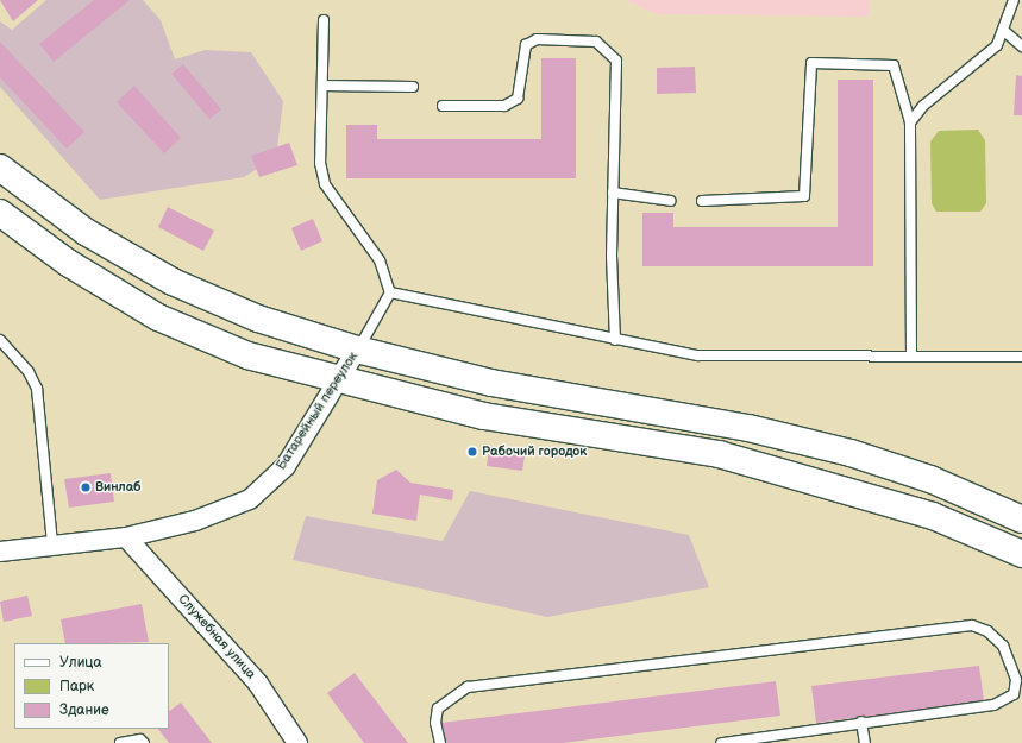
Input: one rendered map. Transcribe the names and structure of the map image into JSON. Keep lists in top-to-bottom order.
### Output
{
  "streets": {
    "street": ["Батарейный переулок", "Служебная улица"]
  },
  "crossings": [
    ["Батарейный переулок", "Служебная улица"]
  ],
  "places": ["Рабочий городок", "Винлаб"],
  "legend": ["Улица", "Парк", "Здание"]
}
